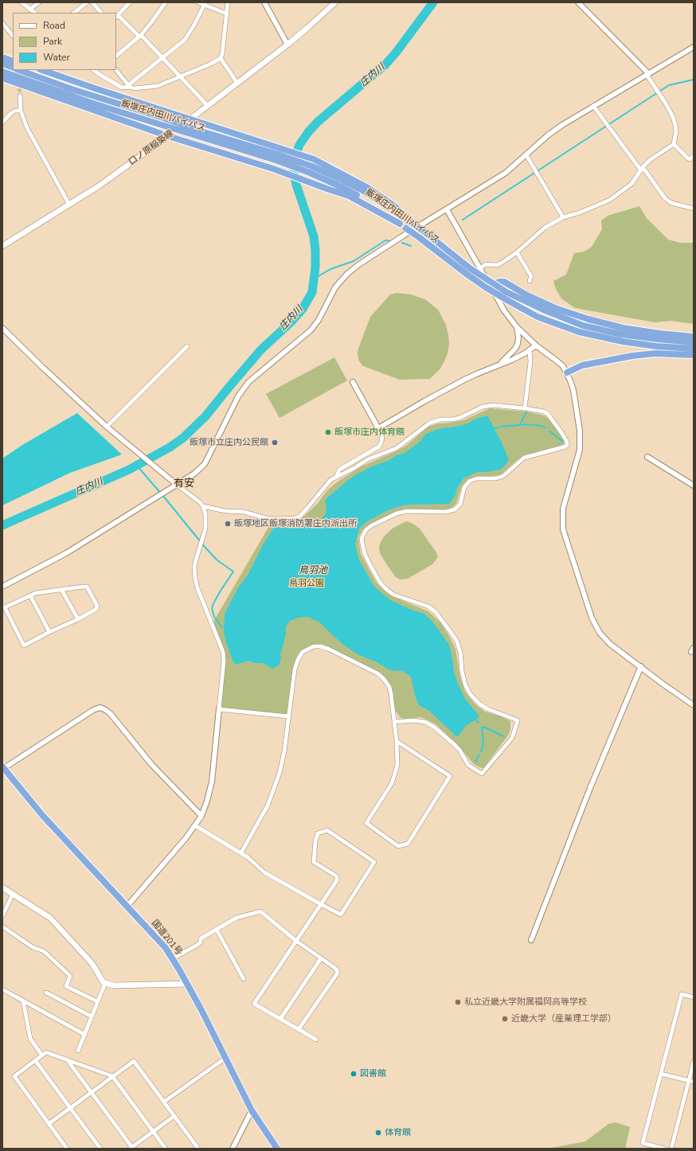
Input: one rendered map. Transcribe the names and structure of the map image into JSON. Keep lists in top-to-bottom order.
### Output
{
  "streets": {
    "highway": ["飯塚庄内田川バイパス", "国道201号"],
    "main road": ["口ノ原稲築線"]
  },
  "districts": ["有安"],
  "water": ["庄内川", "鳥羽池"],
  "parks": ["鳥羽公園"],
  "places": [
    "飯塚市庄内体育館",
    "飯塚市立庄内公民館",
    "飯塚地区飯塚消防署庄内派出所",
    "私立近畿大学附属福岡高等学校",
    "近畿大学（産業理工学部）",
    "図書館",
    "体育館"
  ],
  "legend": ["Road", "Park", "Water"]
}
